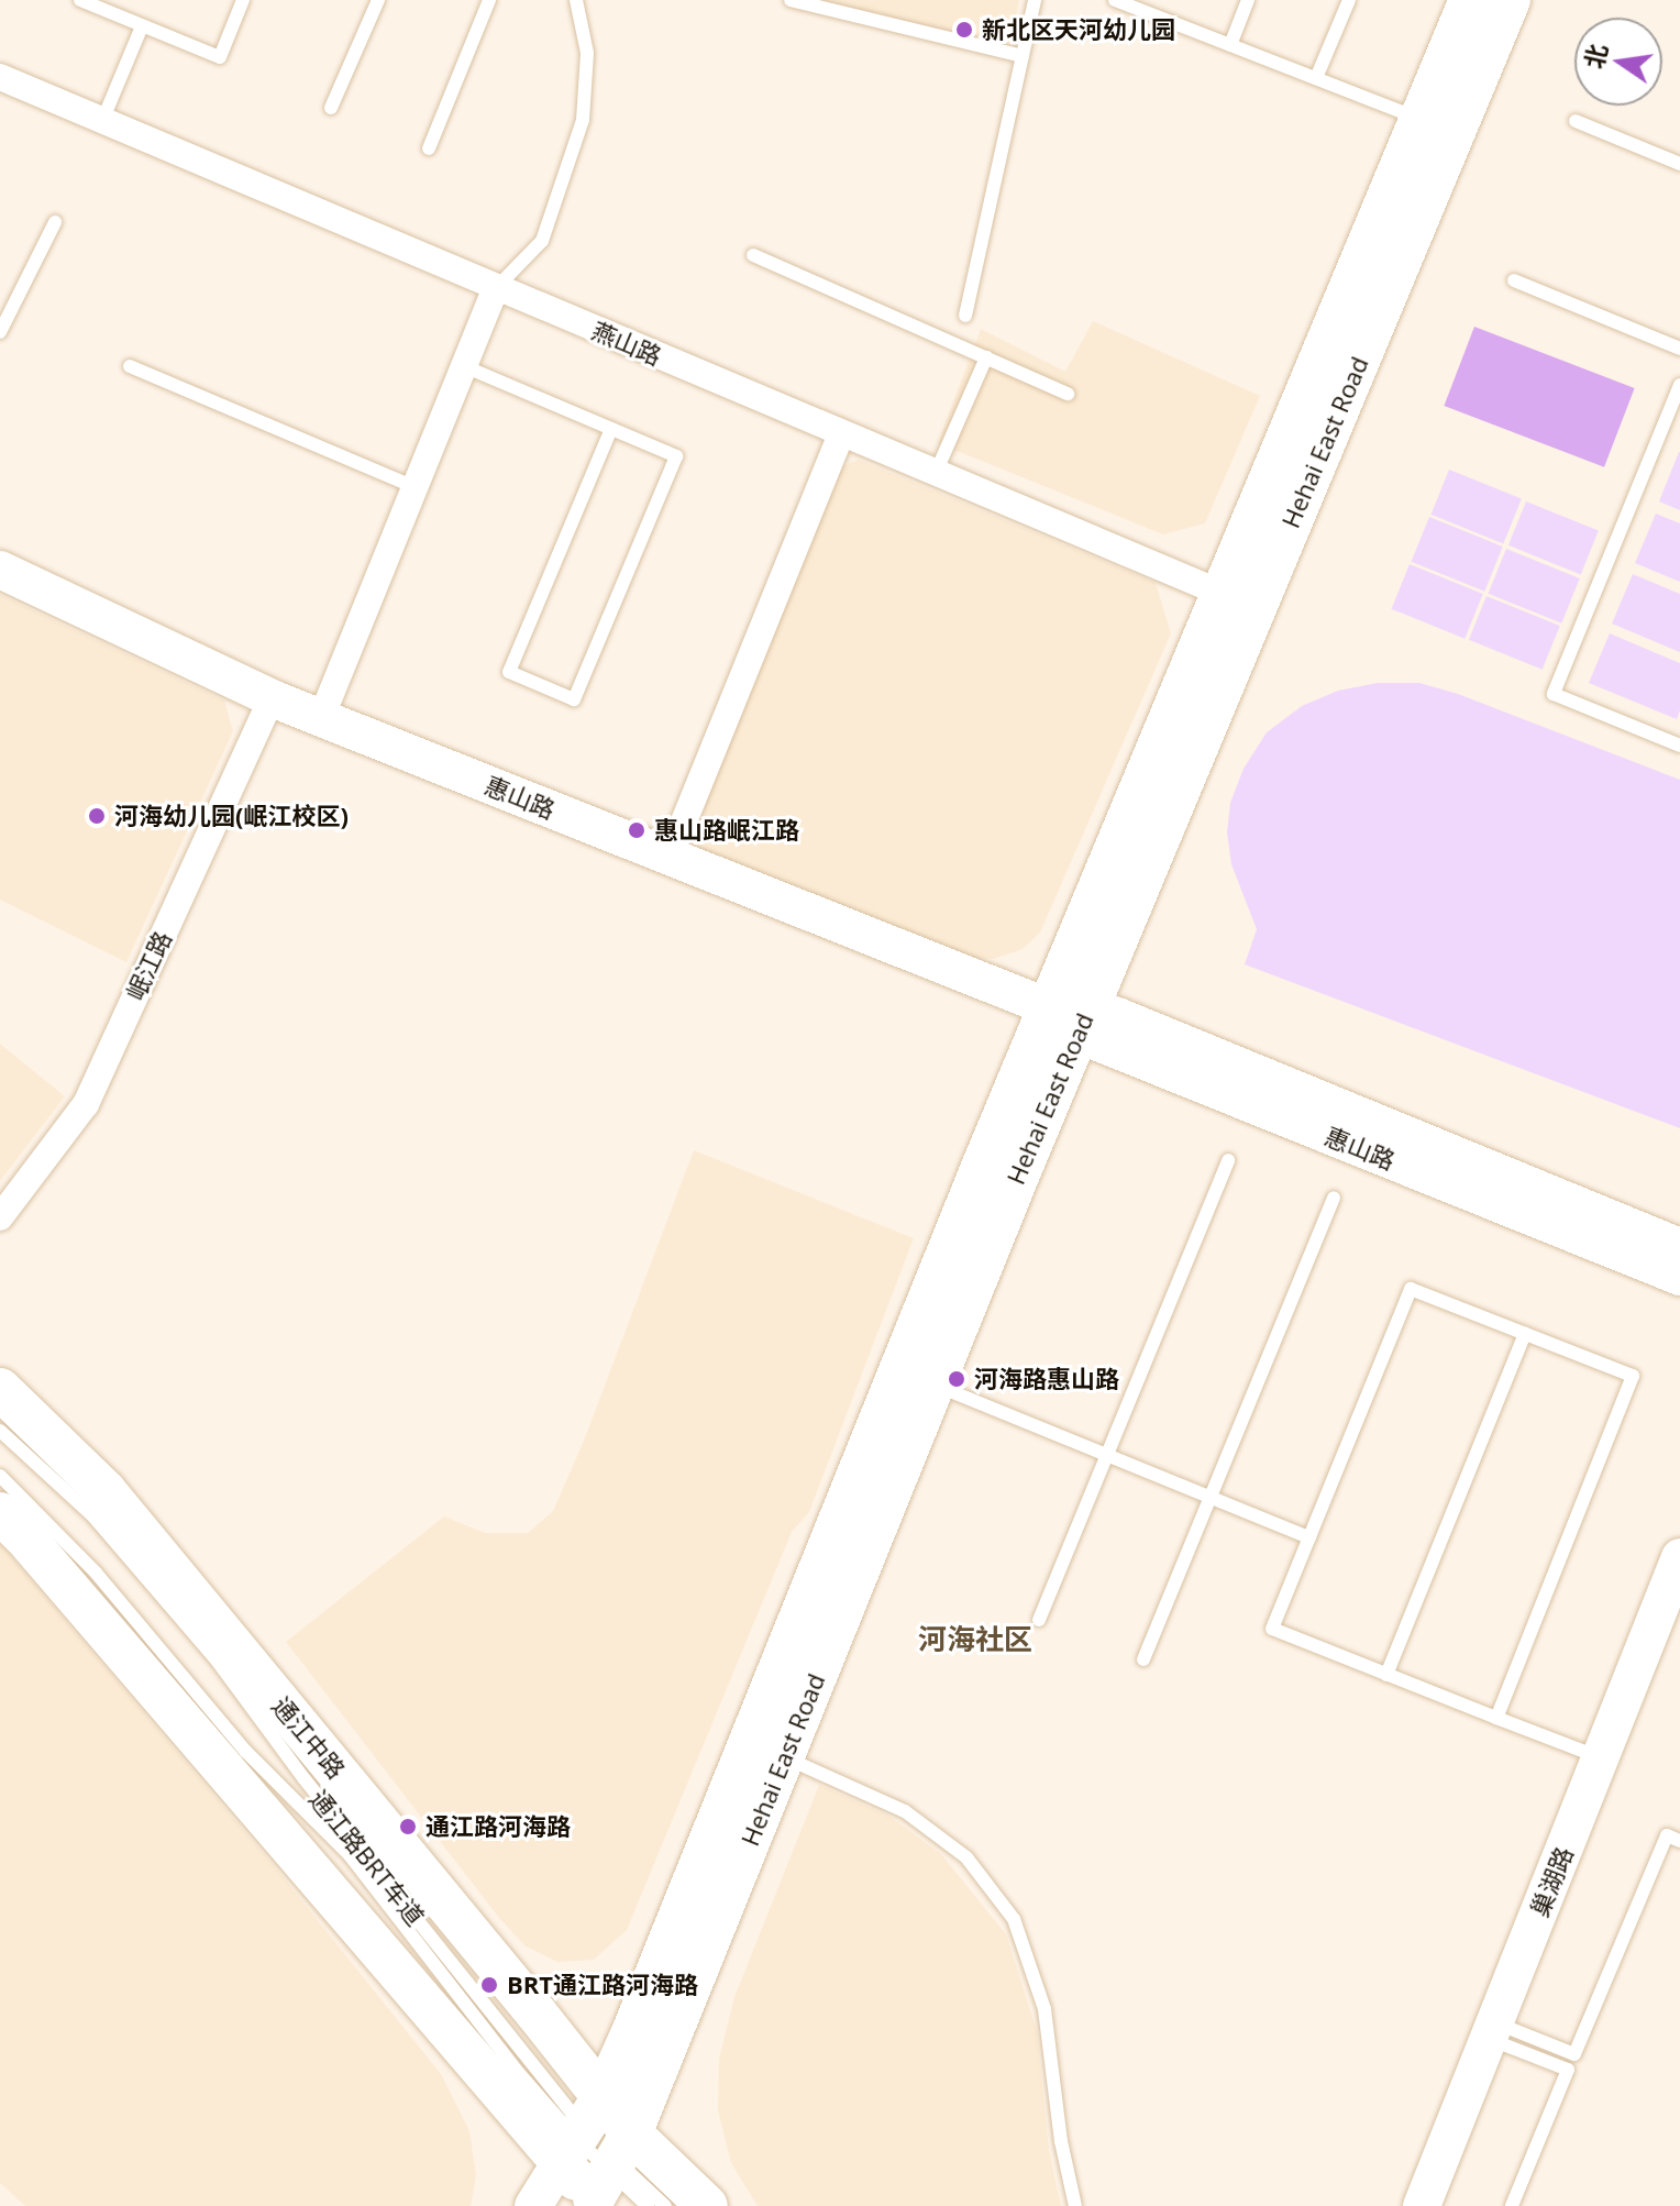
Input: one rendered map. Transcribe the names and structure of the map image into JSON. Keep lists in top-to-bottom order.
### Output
{
  "streets": {
    "main road": ["Hehai East Road", "通江中路"],
    "street": [
      "燕山路",
      "惠山路",
      "岷江路",
      "巢湖路"
    ],
    "lane": ["通江路BRT车道"]
  },
  "crossings": [
    ["燕山路", "Hehai East Road"],
    ["Hehai East Road", "惠山路"],
    ["Hehai East Road", "通江中路"],
    ["Hehai East Road", "通江路BRT车道"],
    ["惠山路", "岷江路"],
    ["通江中路", "通江路BRT车道"]
  ],
  "districts": ["河海社区"],
  "places": [
    "新北区天河幼儿园",
    "河海幼儿园(岷江校区)",
    "惠山路岷江路",
    "河海路惠山路",
    "通江路河海路",
    "BRT通江路河海路"
  ],
  "north": "left"
}
